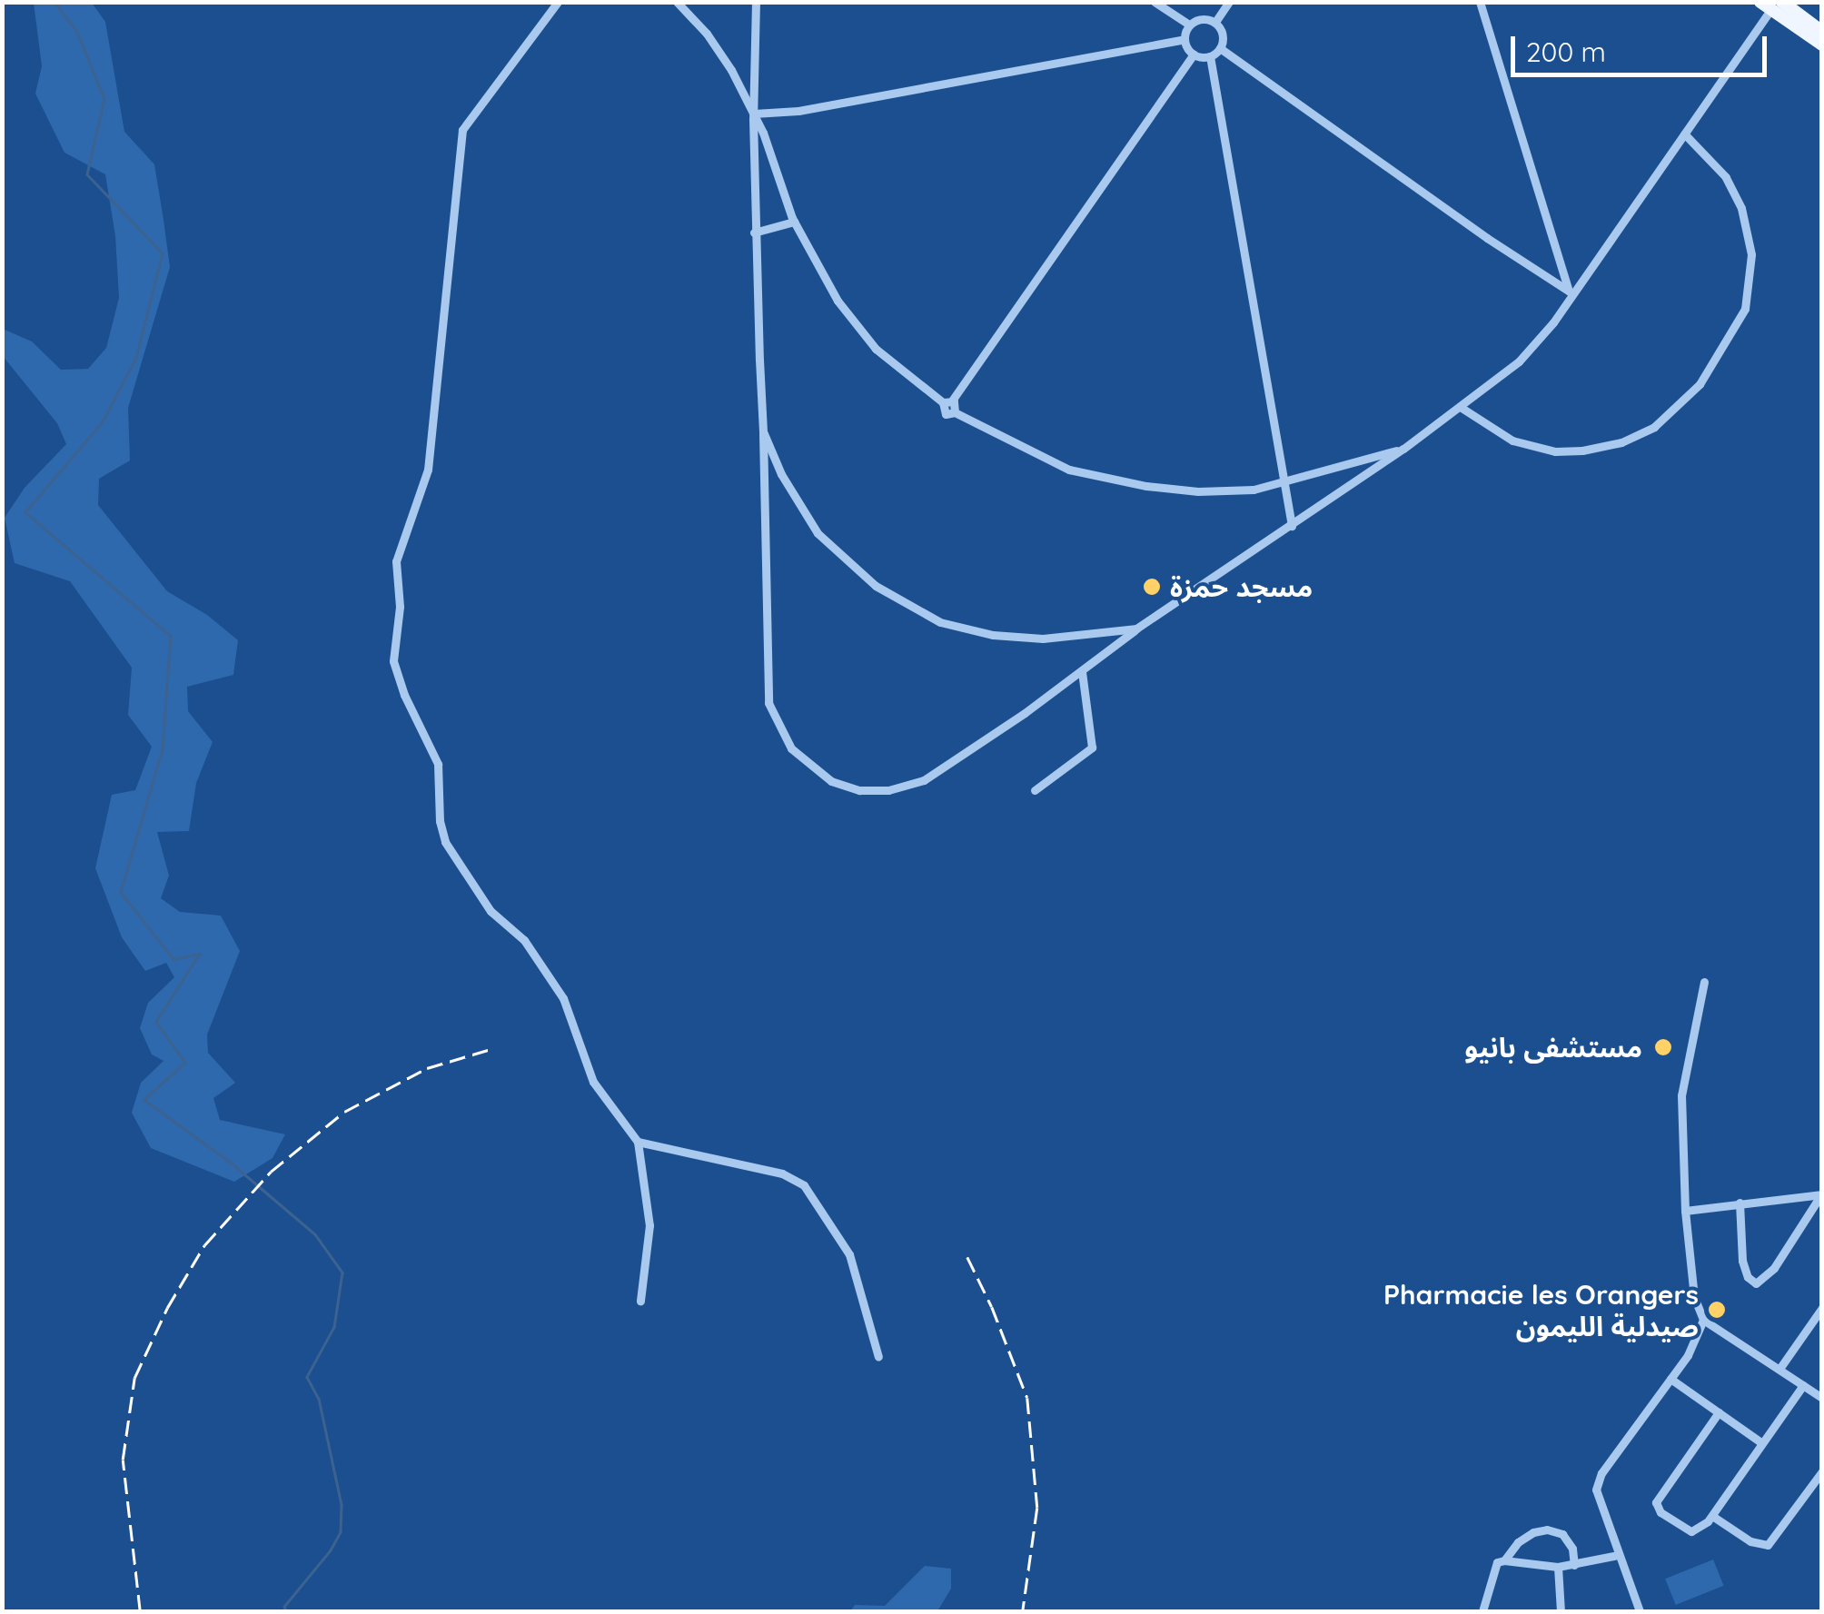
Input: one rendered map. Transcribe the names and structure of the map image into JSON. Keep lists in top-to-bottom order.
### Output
{
  "places": ["مسجد حمزة", "مستشفى بانيو", "Pharmacie les Orangers صيدلية الليمون"],
  "scale_bar": "200 m"
}
